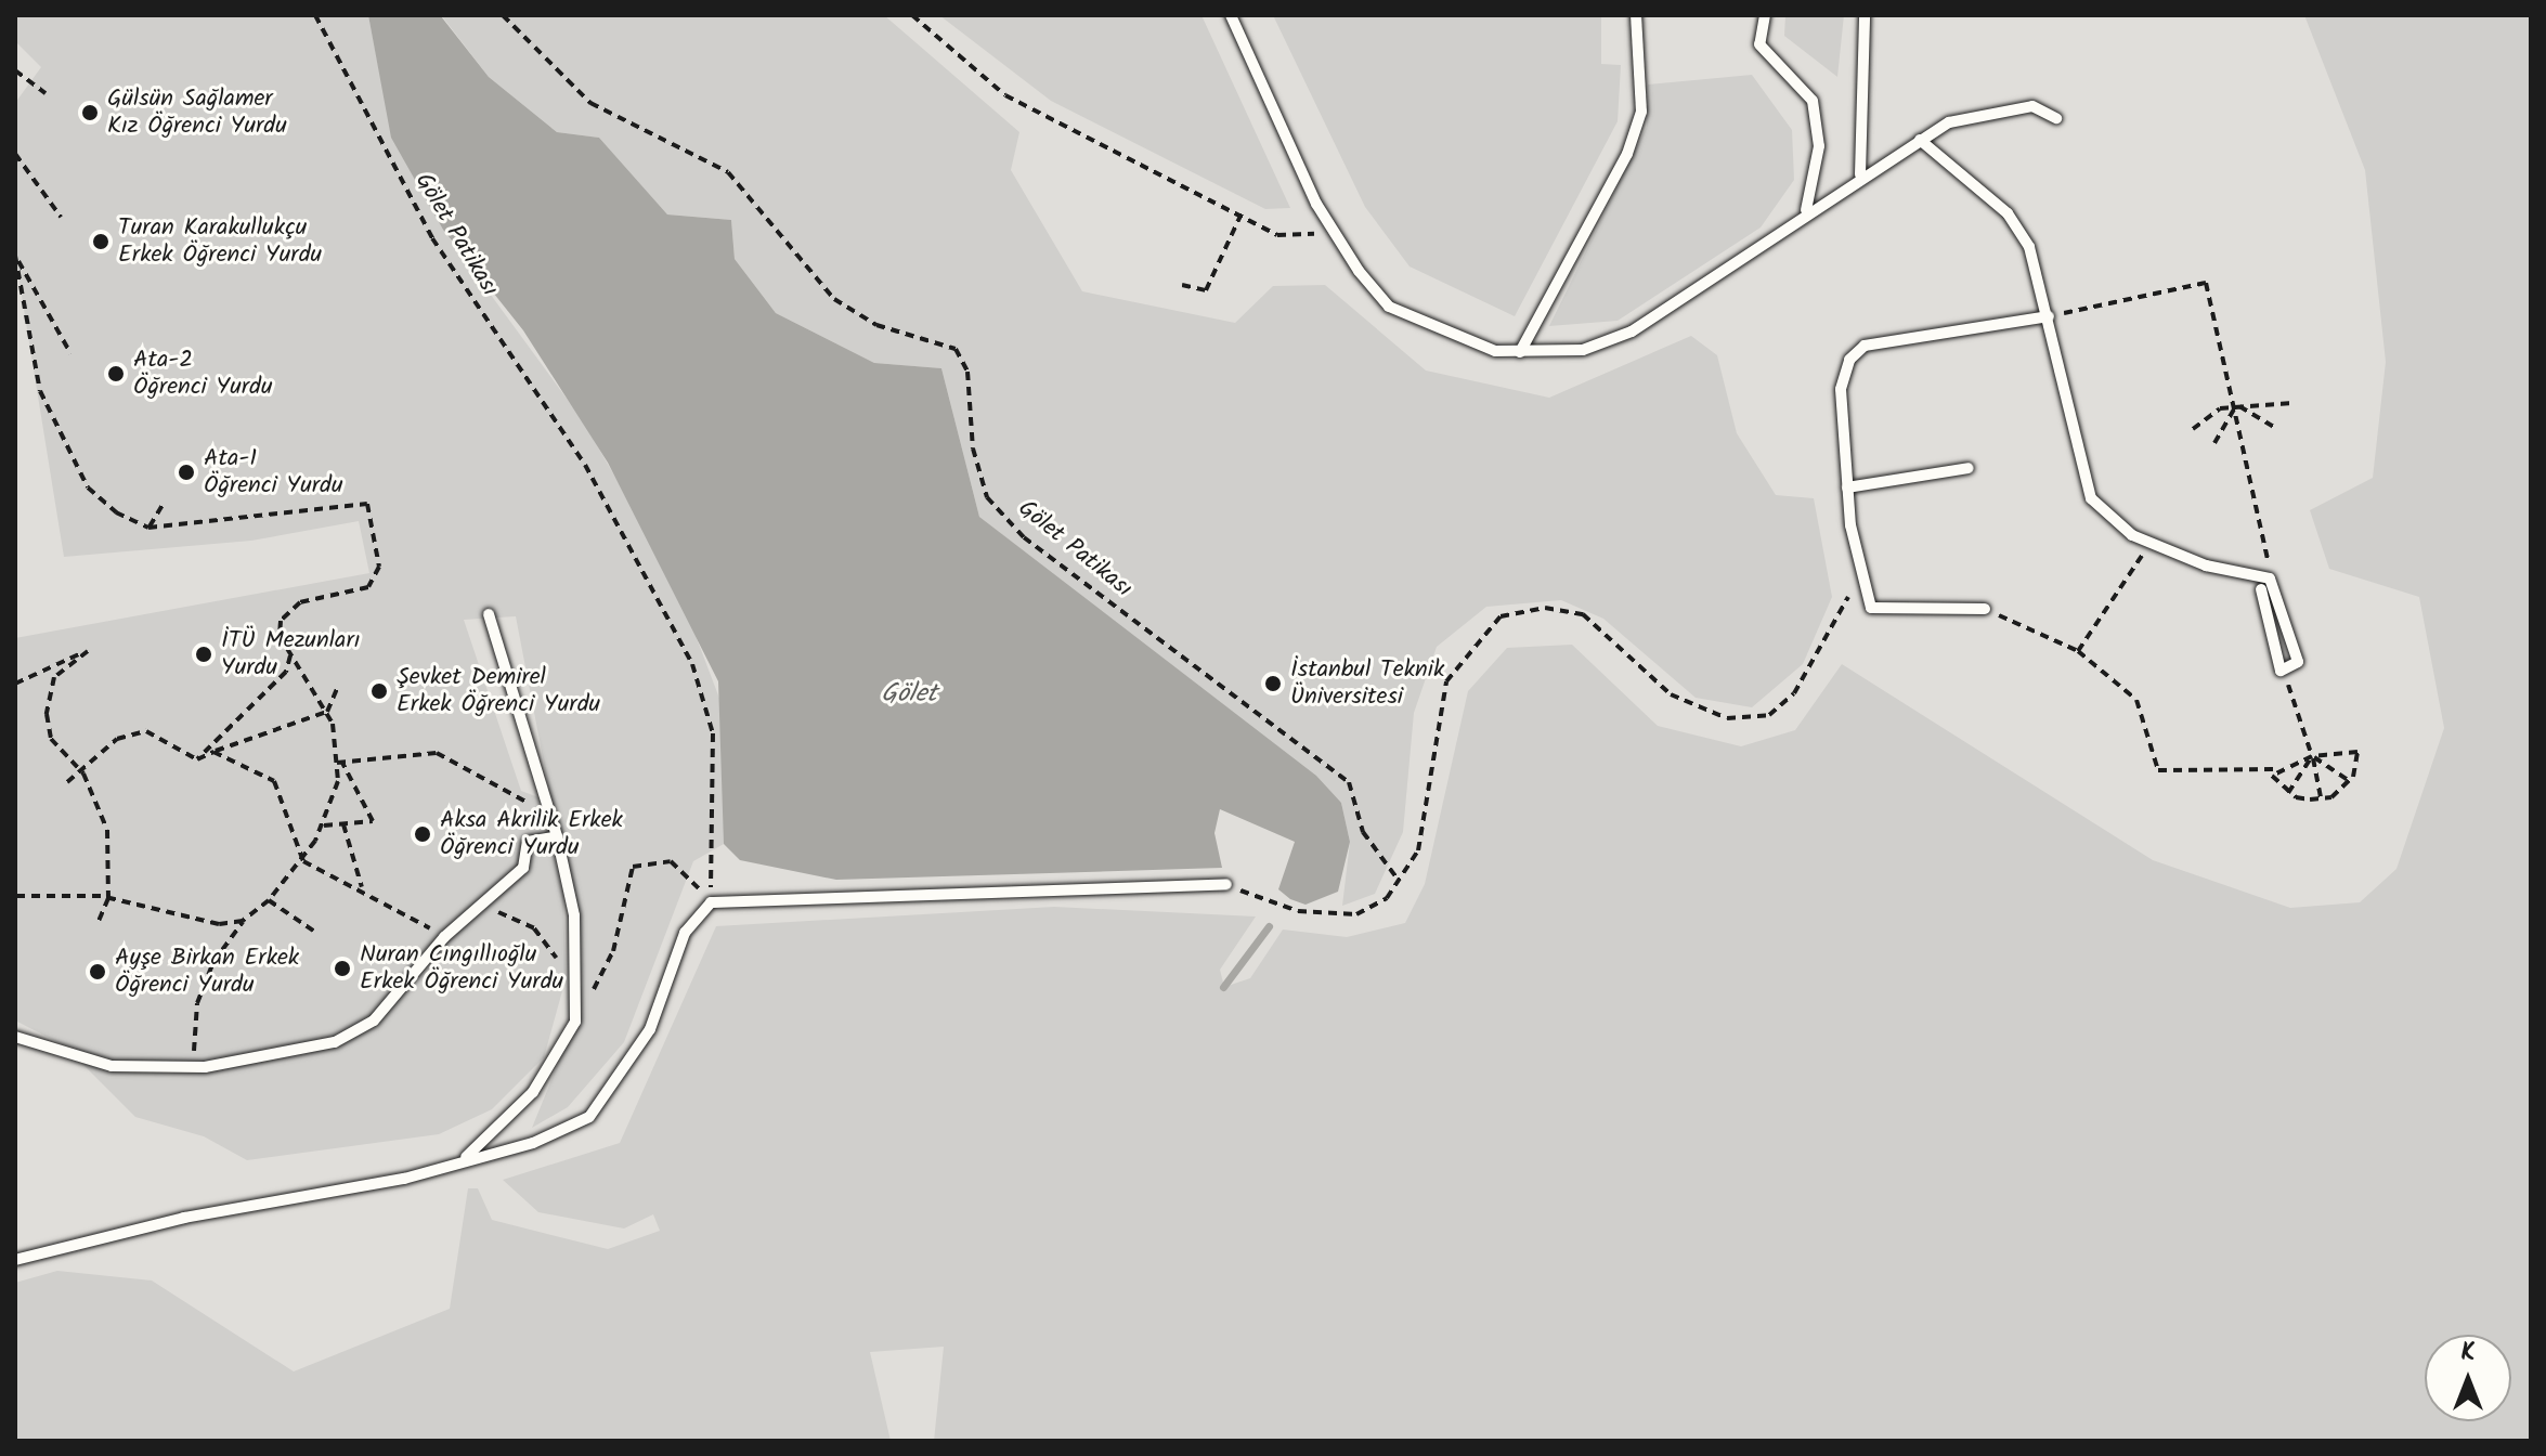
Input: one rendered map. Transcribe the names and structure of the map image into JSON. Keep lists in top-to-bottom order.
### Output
{
  "streets": {
    "path": ["Gölet Patikası"]
  },
  "water": ["Gölet"],
  "places": [
    "Gülsün Sağlamer Kız Öğrenci Yurdu",
    "Turan Karakullukçu Erkek Öğrenci Yurdu",
    "Ata-2 Öğrenci Yurdu",
    "Ata-1 Öğrenci Yurdu",
    "İTÜ Mezunları Yurdu",
    "İstanbul Teknik Üniversitesi",
    "Şevket Demirel Erkek Öğrenci Yurdu",
    "Aksa Akrilik Erkek Öğrenci Yurdu",
    "Nuran Cıngıllıoğlu Erkek Öğrenci Yurdu",
    "Ayşe Birkan Erkek Öğrenci Yurdu"
  ],
  "north": "top"
}
